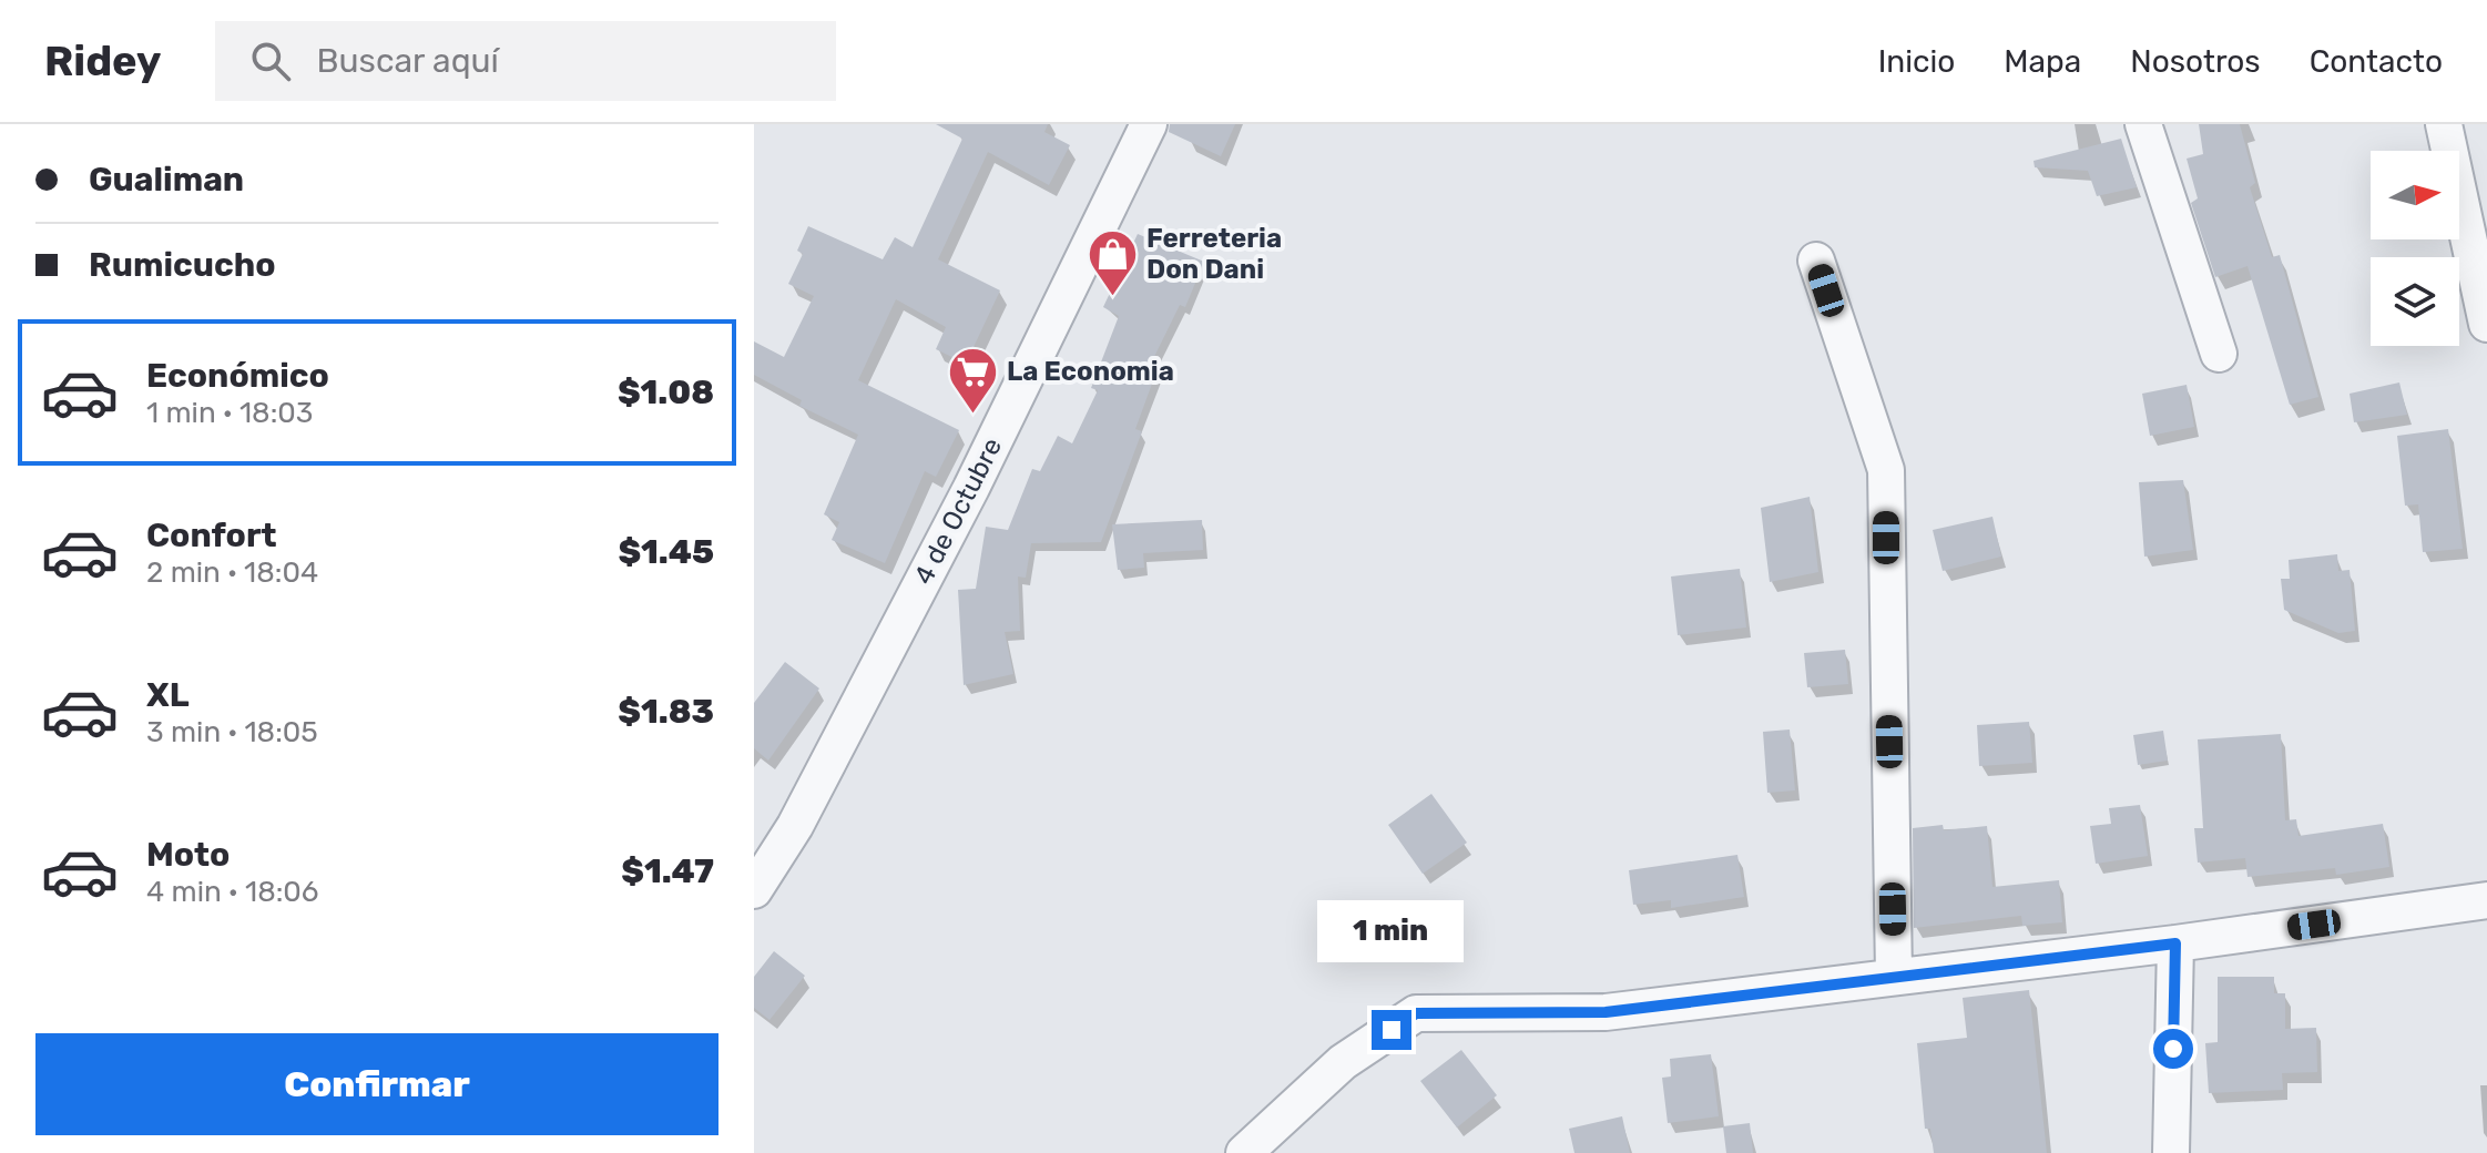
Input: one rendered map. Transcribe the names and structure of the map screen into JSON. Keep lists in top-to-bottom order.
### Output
{
  "streets": {
    "street": ["4 de Octubre"]
  },
  "places": {
    "shop": ["Ferreteria Don Dani"],
    "supermarket": ["La Economia"]
  },
  "north": "right",
  "page": {
    "header": "Ridey",
    "search": "Buscar aquí",
    "nav": [
      "Inicio",
      "Mapa",
      "Nosotros",
      "Contacto"
    ],
    "banner": ["Gualiman", "Rumicucho"],
    "list": [
      {
        "name": "Económico",
        "note": "1 min · 18:03",
        "value": "$1.08"
      },
      {
        "name": "Confort",
        "note": "2 min · 18:04",
        "value": "$1.45"
      },
      {
        "name": "XL",
        "note": "3 min · 18:05",
        "value": "$1.83"
      },
      {
        "name": "Moto",
        "note": "4 min · 18:06",
        "value": "$1.47"
      }
    ],
    "bubble": "1 min",
    "buttons": "Confirmar"
  }
}
